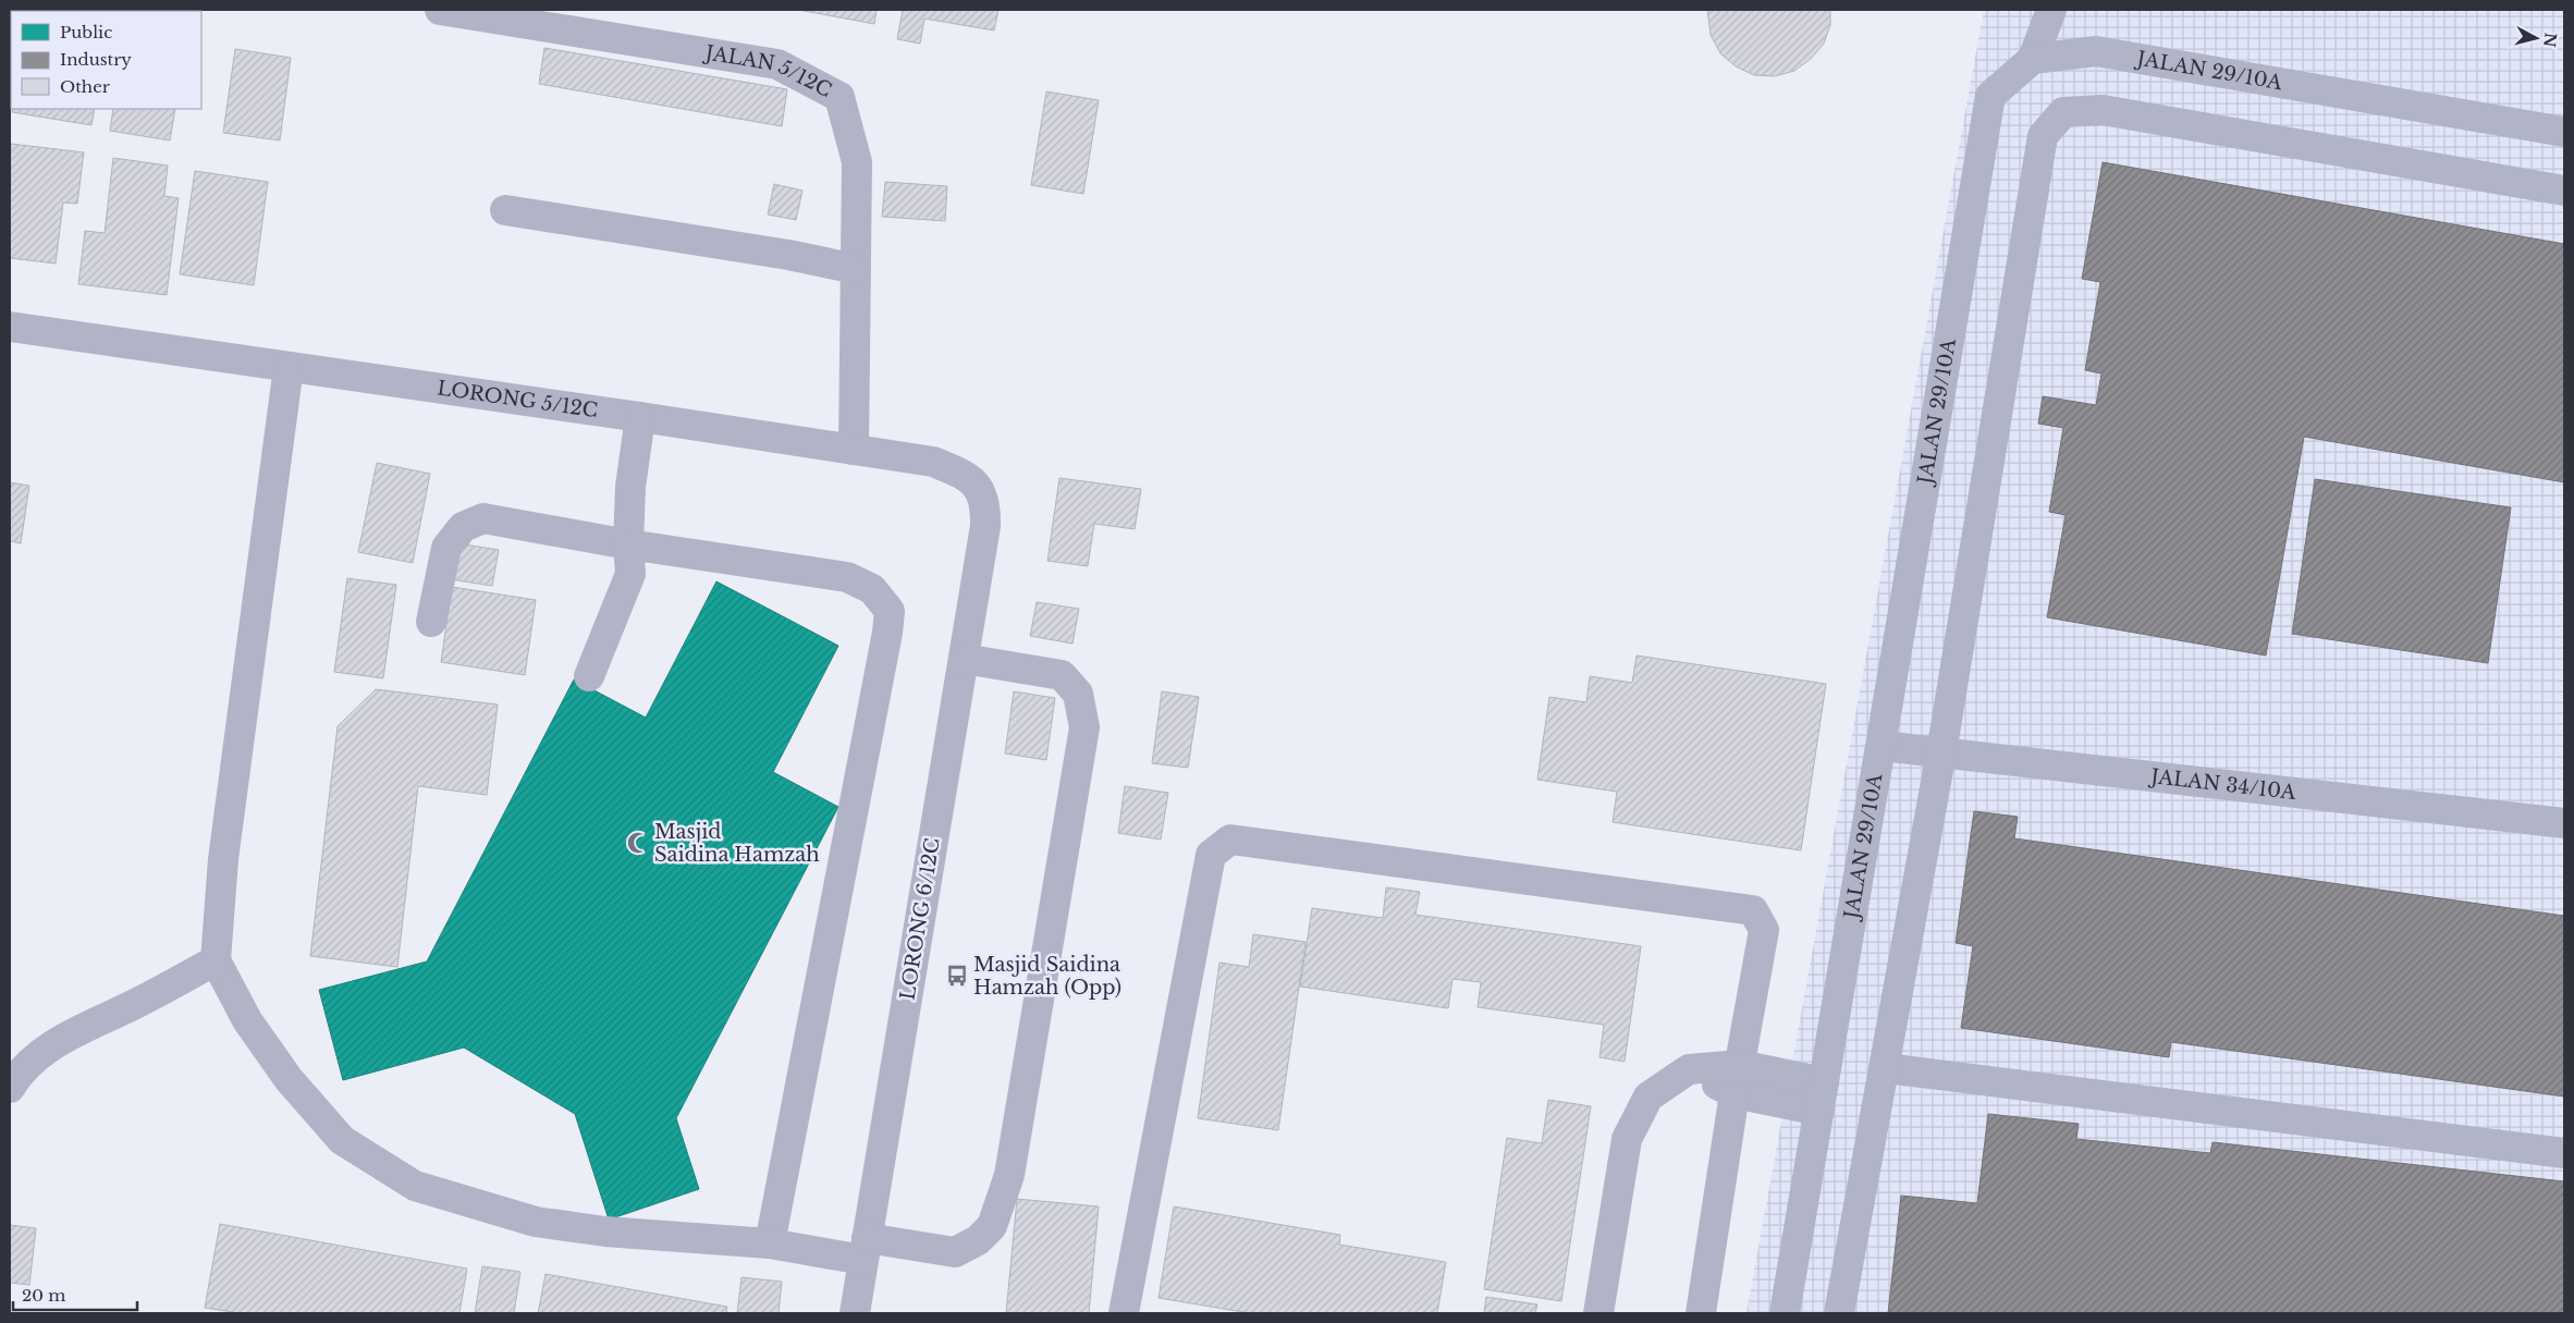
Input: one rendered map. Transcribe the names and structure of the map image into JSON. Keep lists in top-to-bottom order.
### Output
{
  "streets": {
    "street": [
      "JALAN 29/10A",
      "JALAN 5/12C",
      "LORONG 5/12C",
      "JALAN 34/10A",
      "LORONG 6/12C"
    ]
  },
  "crossings": [
    ["JALAN 29/10A", "JALAN 34/10A"],
    ["JALAN 5/12C", "LORONG 5/12C"],
    ["LORONG 5/12C", "LORONG 6/12C"]
  ],
  "places": {
    "mosque": ["Masjid Saidina Hamzah"],
    "bus stop": ["Masjid Saidina Hamzah (Opp)"]
  },
  "legend": ["Public", "Industry", "Other"],
  "scale_bar": "20 m",
  "north": "right"
}
